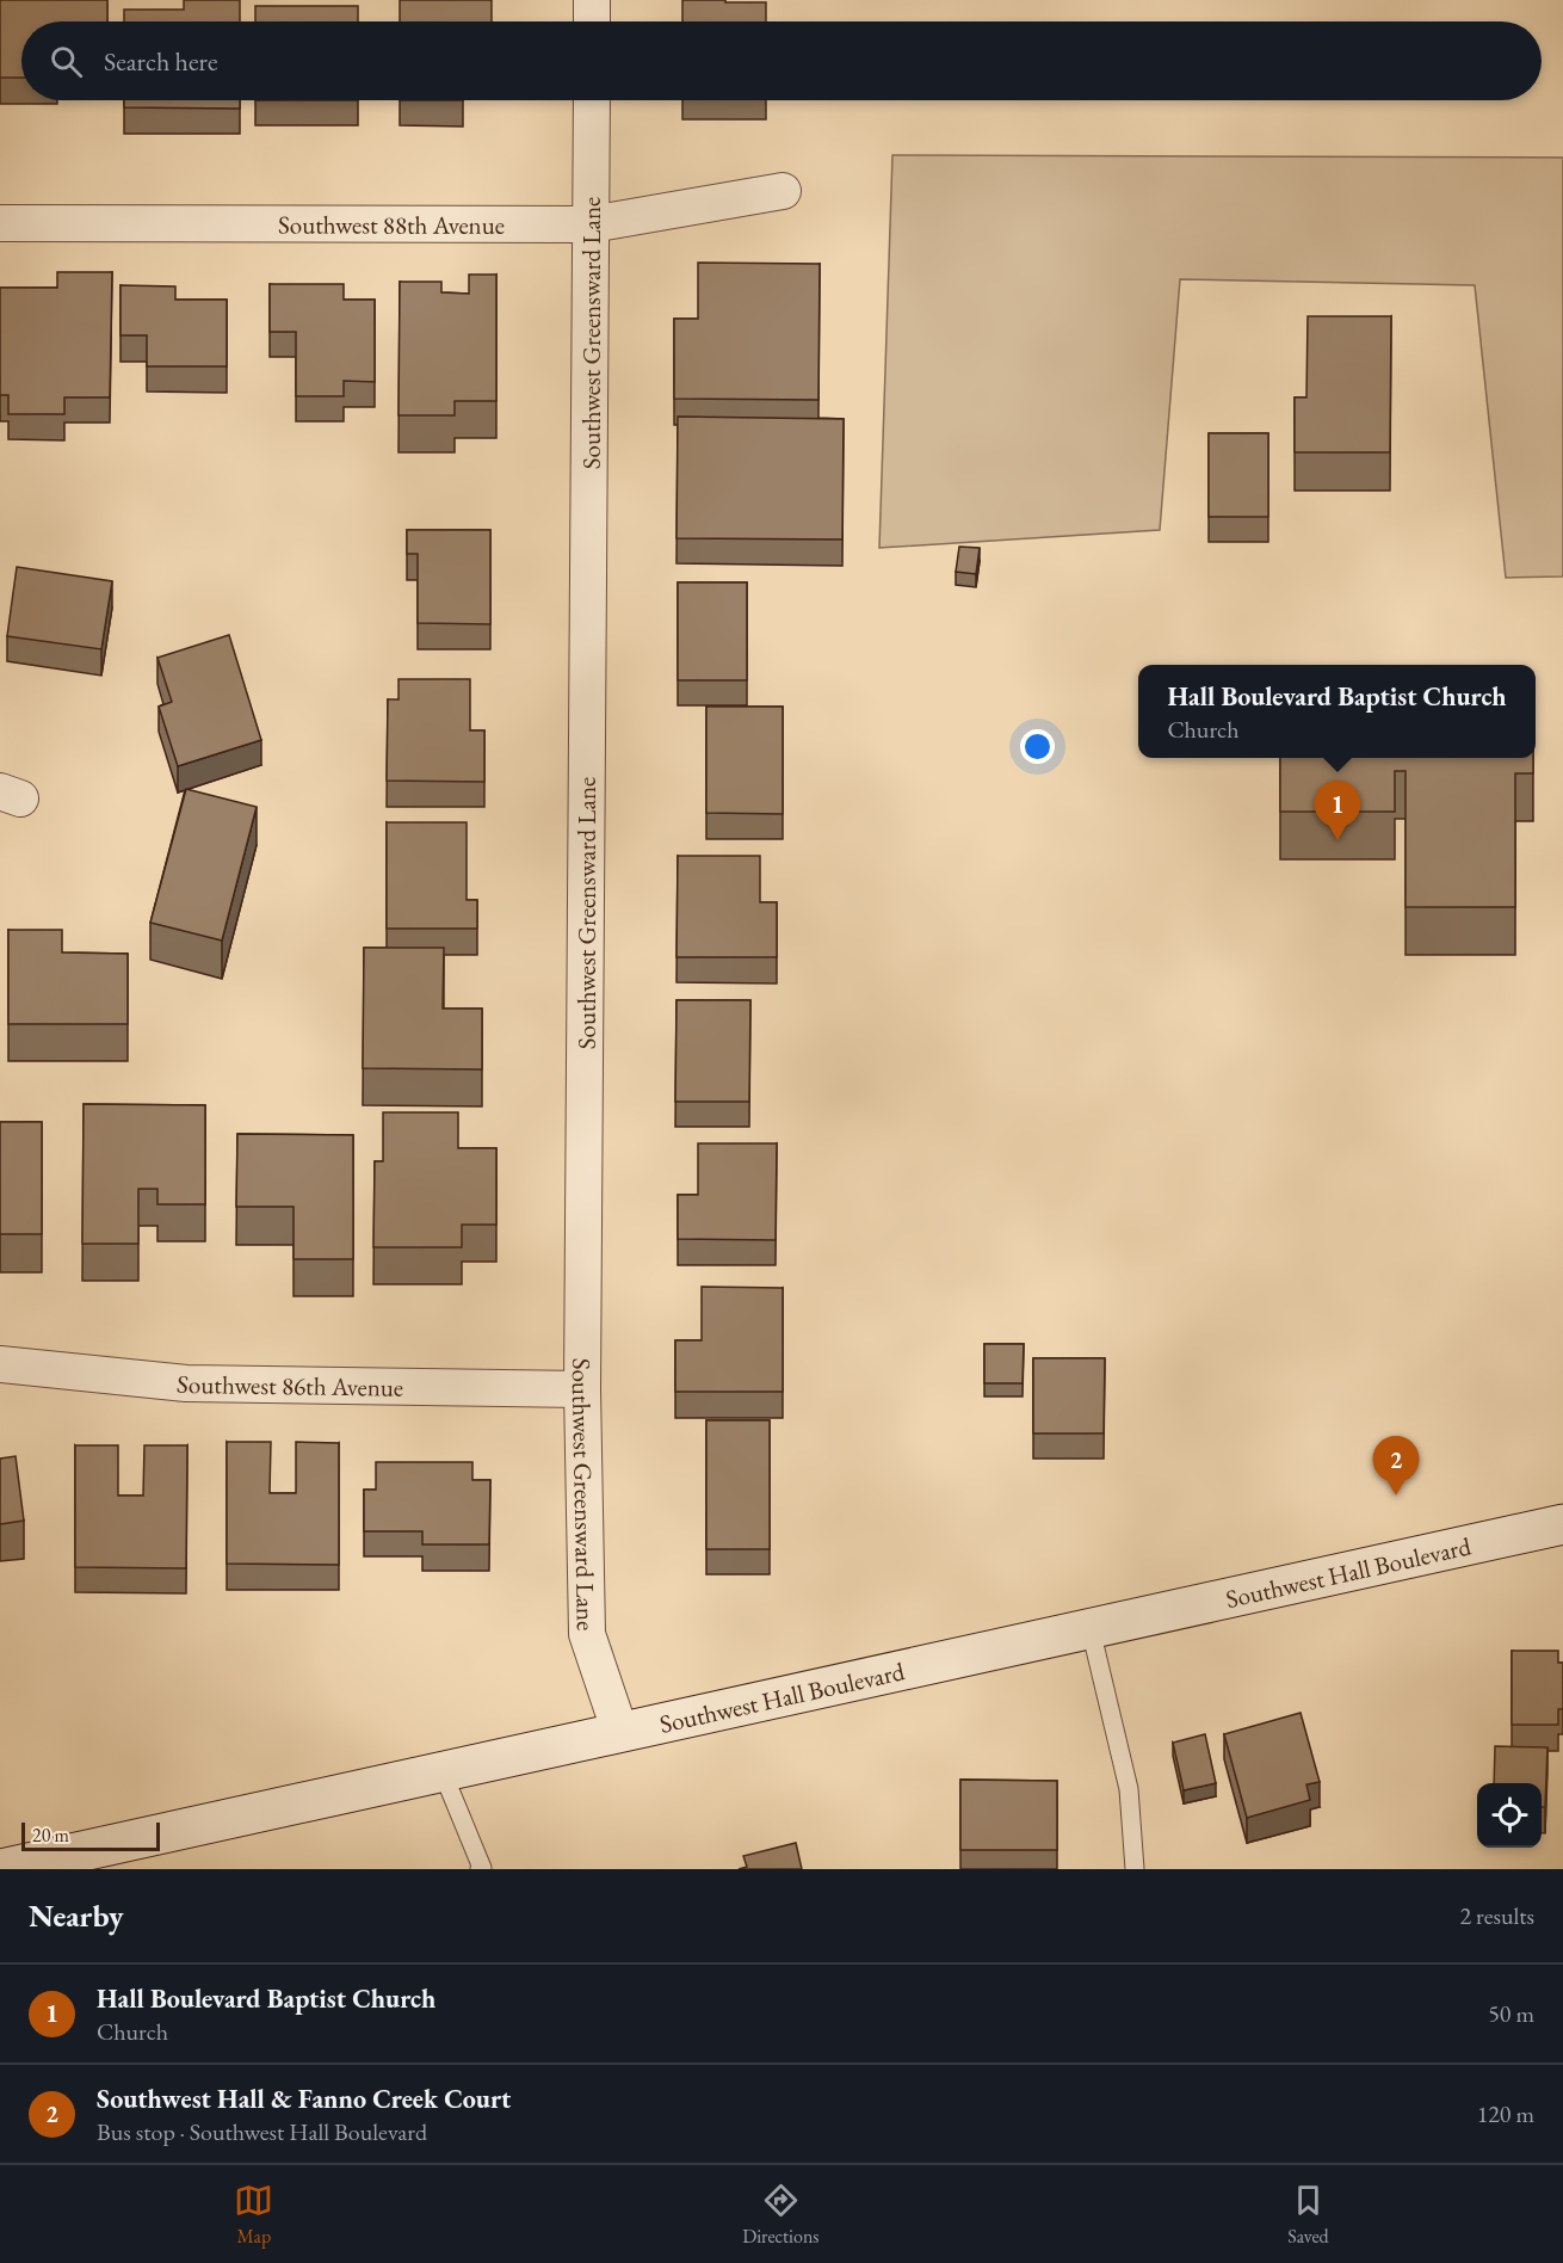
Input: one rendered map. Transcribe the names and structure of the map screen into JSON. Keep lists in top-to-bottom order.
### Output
{
  "streets": {
    "main road": ["Southwest Hall Boulevard"],
    "street": ["Southwest 88th Avenue", "Southwest Greensward Lane", "Southwest 86th Avenue"]
  },
  "crossings": [
    ["Southwest 88th Avenue", "Southwest Greensward Lane"],
    ["Southwest Greensward Lane", "Southwest 86th Avenue"],
    ["Southwest Greensward Lane", "Southwest Hall Boulevard"]
  ],
  "scale_bar": "20 m",
  "page": {
    "search": "Search here",
    "popup": ["Hall Boulevard Baptist Church", "Church"],
    "pins": ["1", "2"],
    "scale": "20 m",
    "heading": ["Nearby", "2 results"],
    "list": [
      {
        "mark": "1",
        "name": "Hall Boulevard Baptist Church",
        "note": "Church",
        "value": "50 m"
      },
      {
        "mark": "2",
        "name": "Southwest Hall & Fanno Creek Court",
        "note": "Bus stop · Southwest Hall Boulevard",
        "value": "120 m"
      }
    ],
    "nav": ["Map", "Directions", "Saved"]
  }
}
